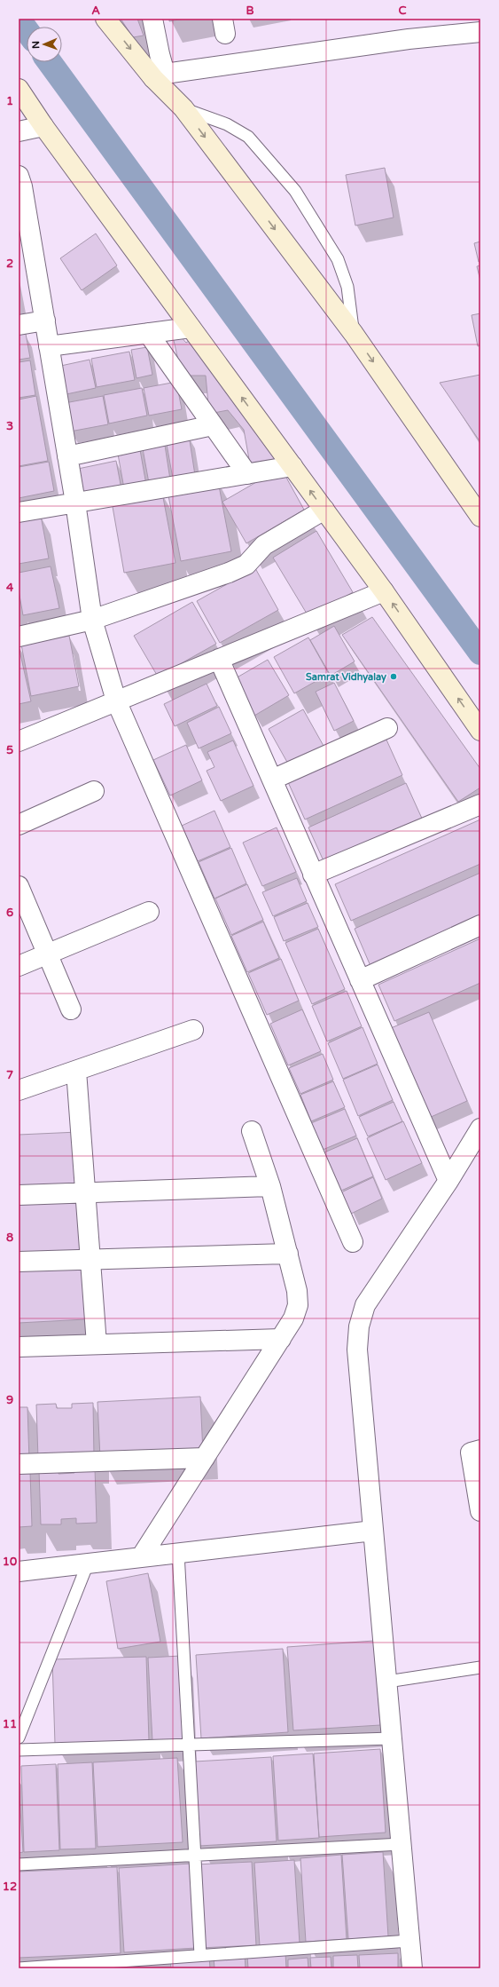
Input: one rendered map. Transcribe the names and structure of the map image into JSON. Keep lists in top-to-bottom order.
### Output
{
  "places": ["Samrat Vidhyalay"],
  "north": "left",
  "grid": {
    "columns": ["A", "B", "C"],
    "rows": [
      "1",
      "2",
      "3",
      "4",
      "5",
      "6",
      "7",
      "8",
      "9",
      "10",
      "11",
      "12"
    ]
  }
}
